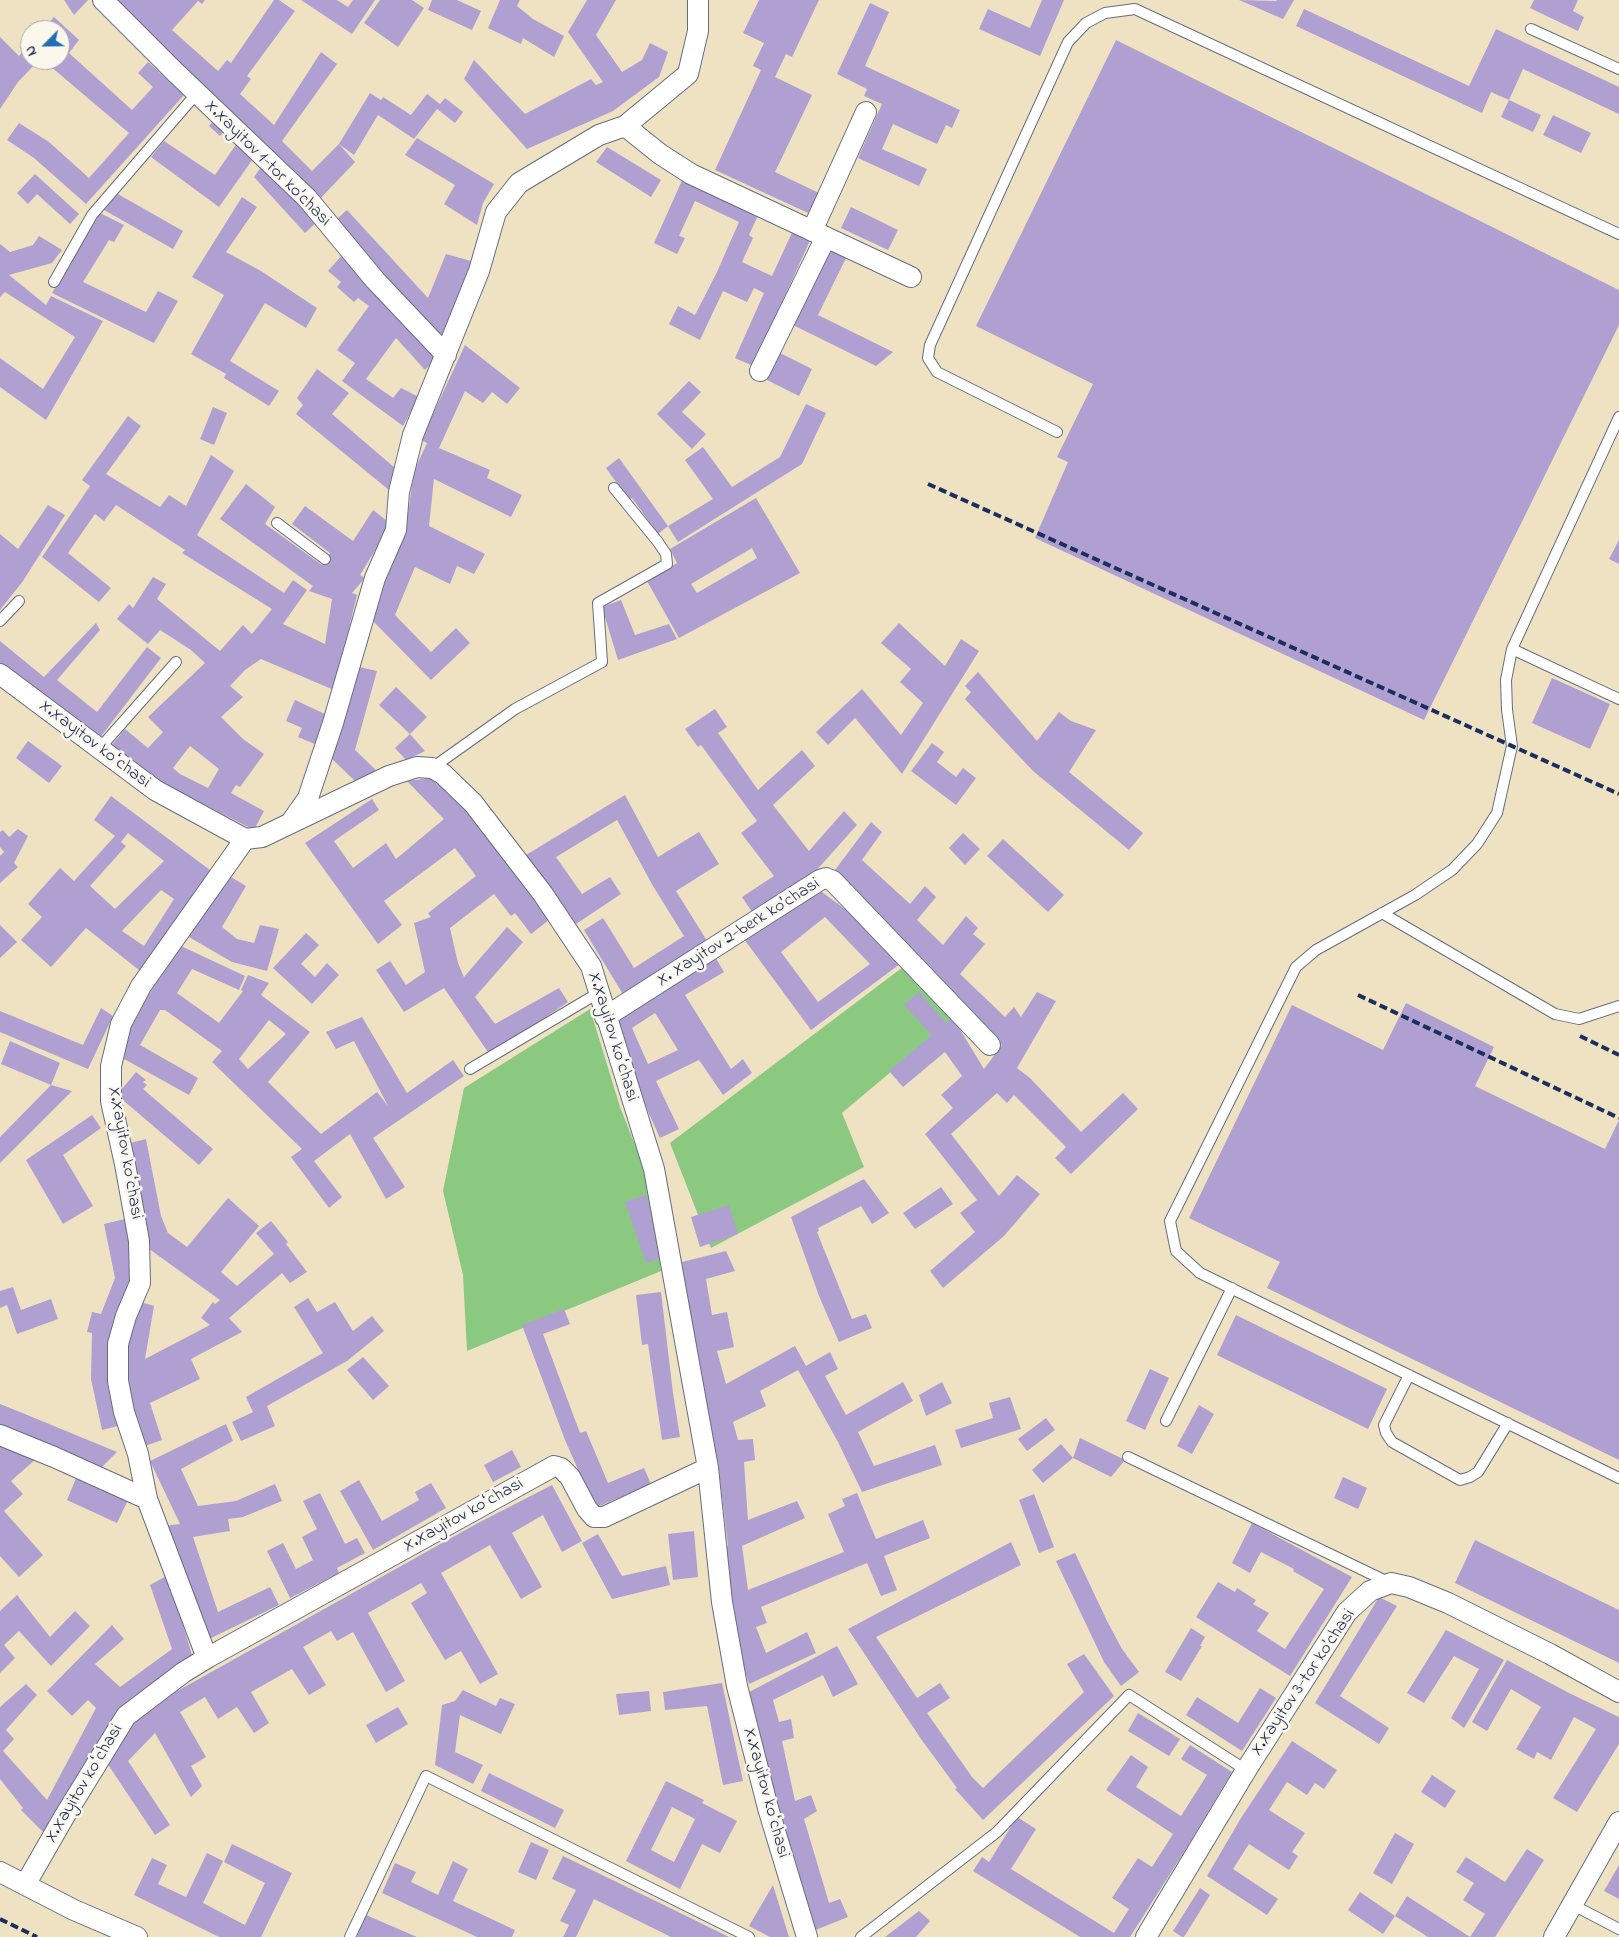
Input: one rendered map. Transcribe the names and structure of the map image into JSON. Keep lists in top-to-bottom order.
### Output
{
  "streets": {
    "street": [
      "X.Xayitov 1-tor koʼchasi",
      "X.Xayitov koʻchasi",
      "X. Xayitov 2-berk koʼchasi",
      "X.Xayitov 3-tor koʼchasi"
    ]
  },
  "crossings": [
    ["X.Xayitov koʻchasi", "X. Xayitov 2-berk koʼchasi"]
  ],
  "north": "bottom left"
}
